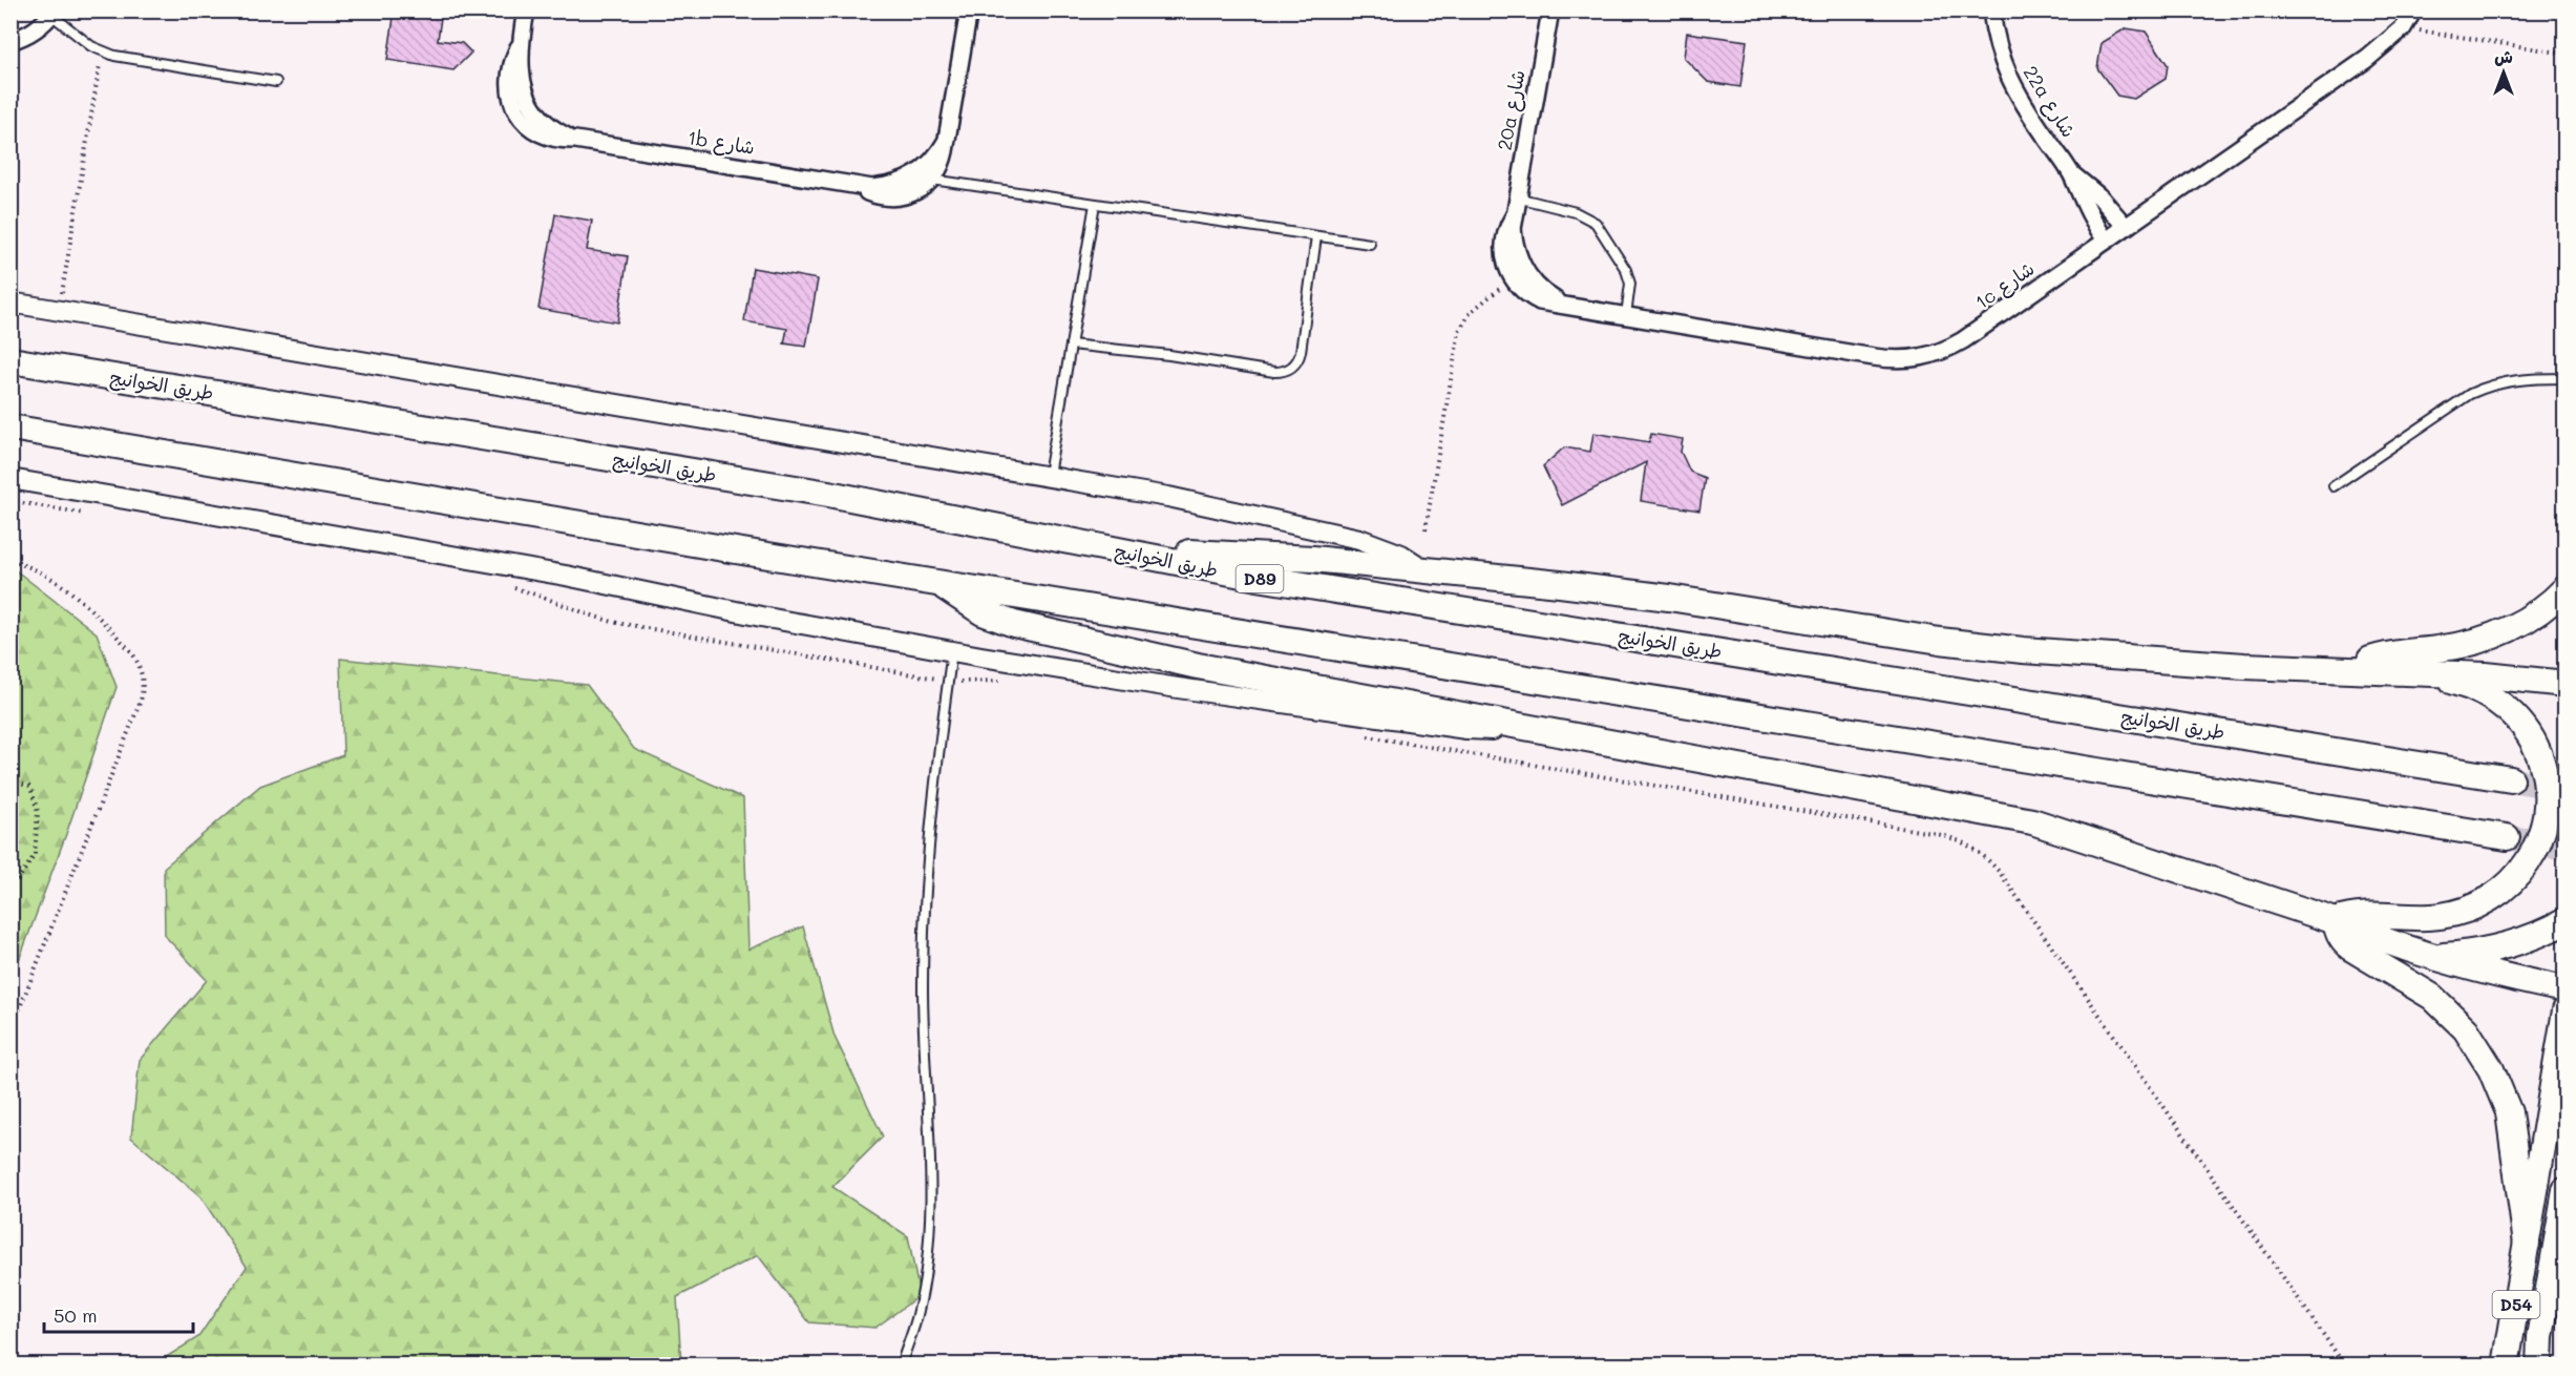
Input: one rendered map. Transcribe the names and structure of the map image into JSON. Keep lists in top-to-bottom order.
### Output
{
  "streets": {
    "highway": ["طريق الخوانيج", "D89", "D54"],
    "street": [
      "22a شارع",
      "20a شارع",
      "1b شارع",
      "1c شارع"
    ]
  },
  "crossings": [
    ["22a شارع", "1c شارع"],
    ["20a شارع", "1c شارع"]
  ],
  "scale_bar": "50 m",
  "north": "top"
}
